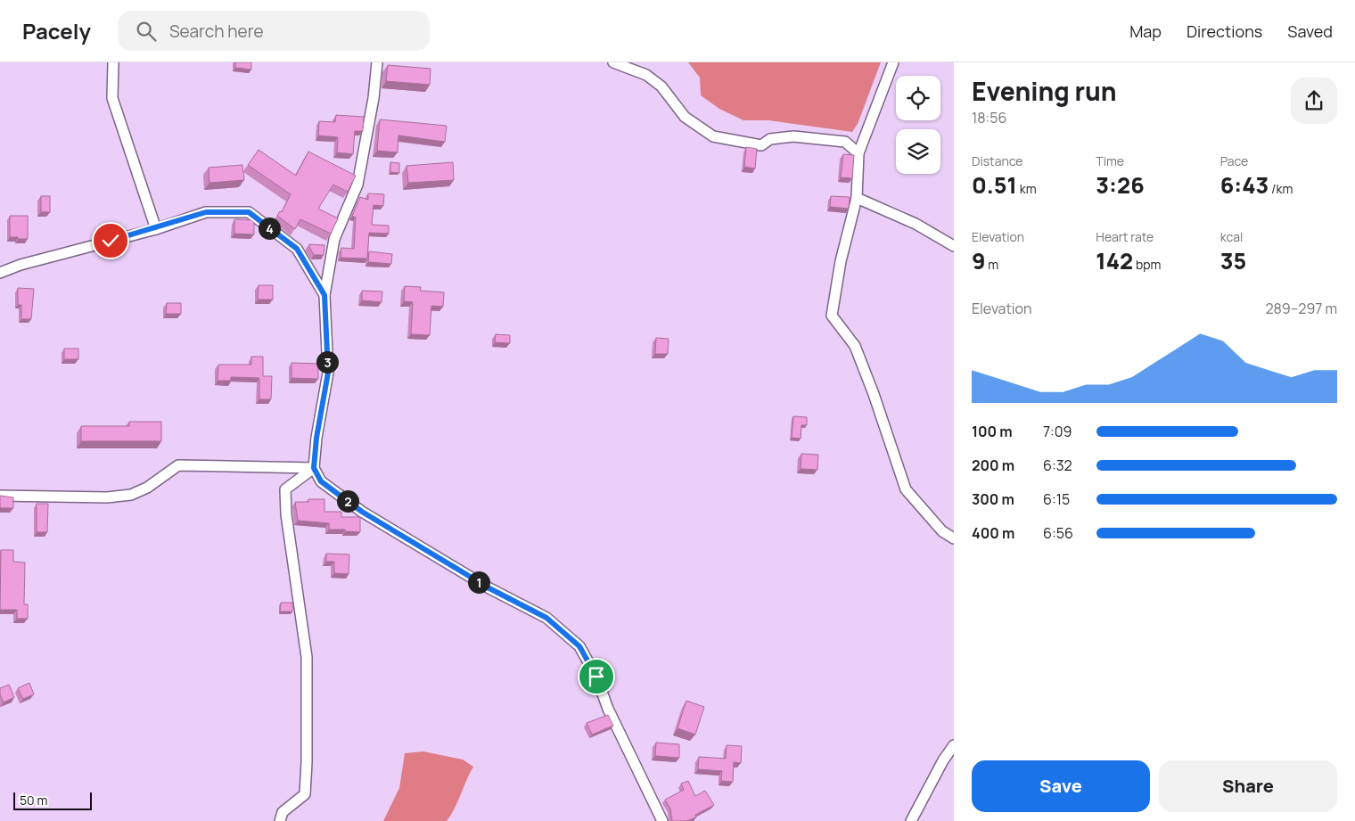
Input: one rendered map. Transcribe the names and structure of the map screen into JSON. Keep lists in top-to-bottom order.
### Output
{
  "scale_bar": "50 m",
  "page": {
    "header": "Pacely",
    "search": "Search here",
    "nav": ["Map", "Directions", "Saved"],
    "heading": ["Evening run", "18:56"],
    "stats": [
      ["Distance", "0.51 km"],
      ["Time", "3:26"],
      ["Pace", "6:43 /km"],
      ["Elevation", "9 m"],
      ["Heart rate", "142 bpm"],
      ["kcal", "35"]
    ],
    "pins": [
      "4",
      "3",
      "2",
      "1"
    ],
    "chart": ["Elevation", "289–297 m"],
    "list": [
      {
        "name": "100 m",
        "note": "7:09"
      },
      {
        "name": "200 m",
        "note": "6:32"
      },
      {
        "name": "300 m",
        "note": "6:15"
      },
      {
        "name": "400 m",
        "note": "6:56"
      }
    ],
    "buttons": ["Save", "Share"],
    "scale": "50 m"
  }
}
